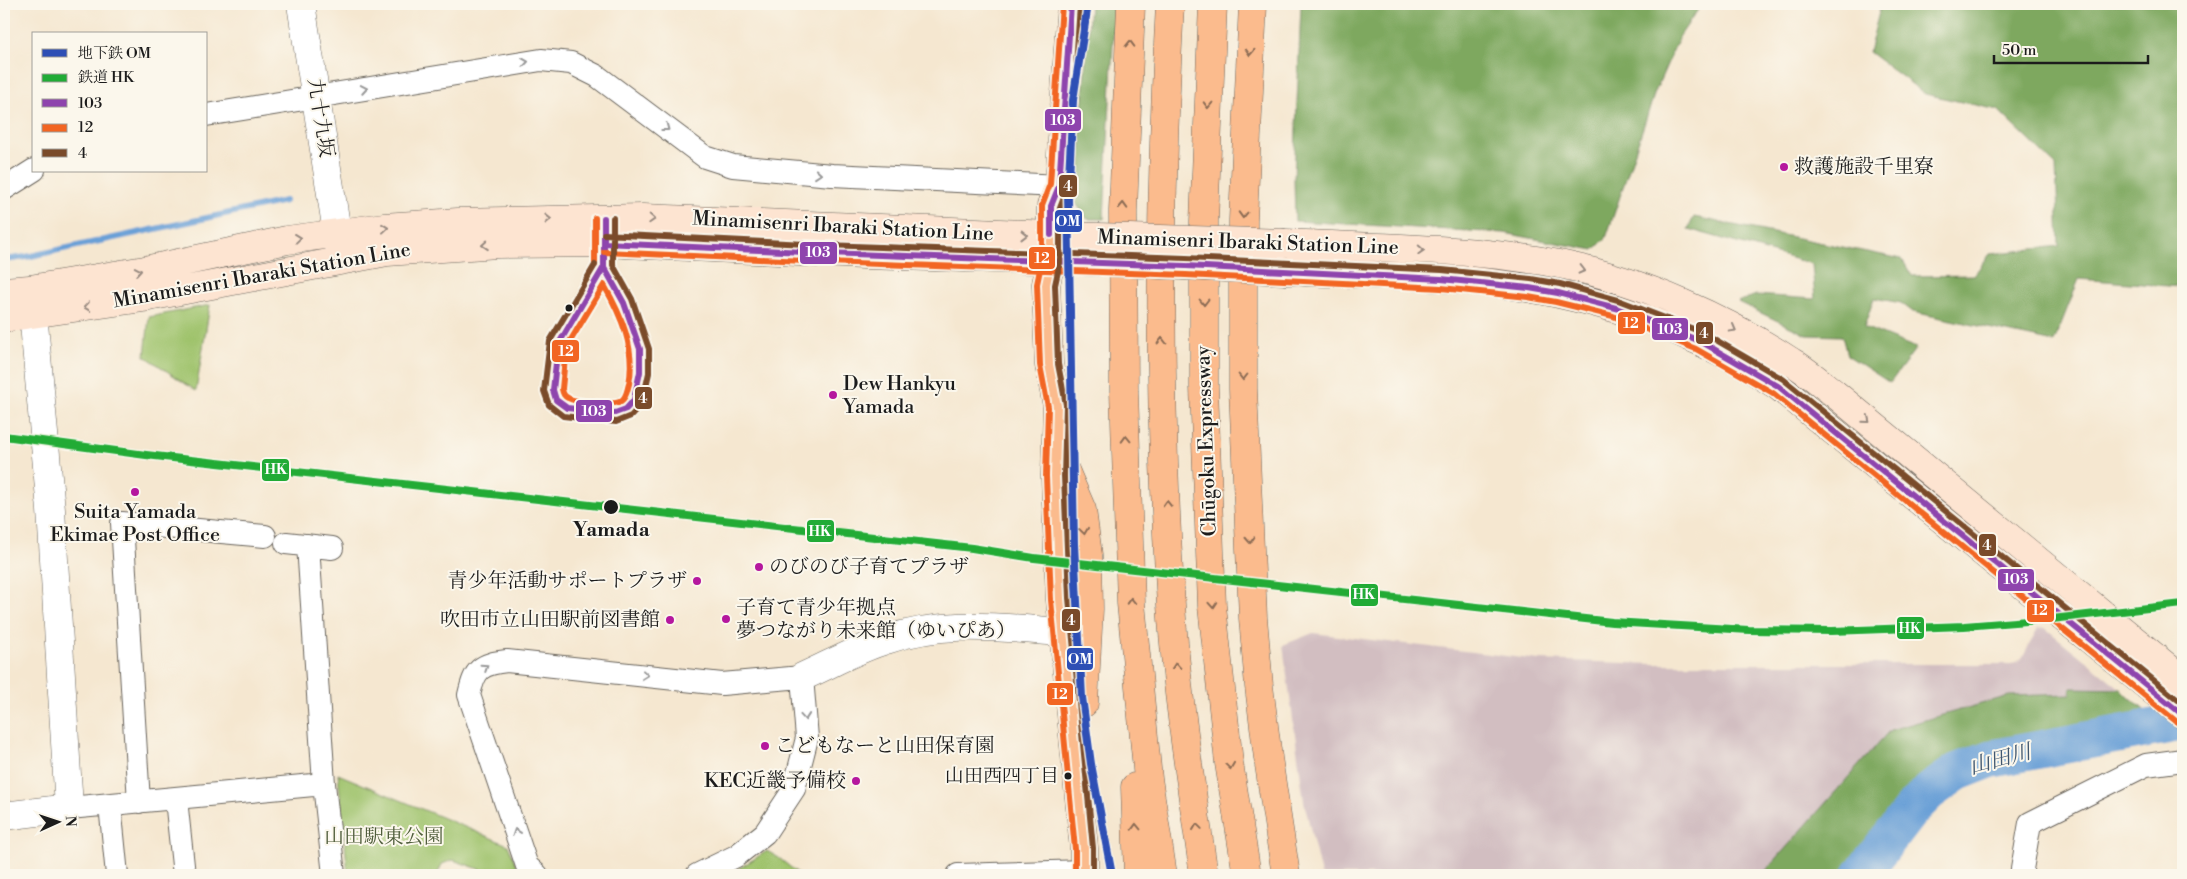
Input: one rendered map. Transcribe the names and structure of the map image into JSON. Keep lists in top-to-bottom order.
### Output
{
  "streets": {
    "main road": ["Minamisenri Ibaraki Station Line", "Chūgoku Expressway"],
    "street": ["九十九坂"]
  },
  "crossings": [
    ["九十九坂", "Minamisenri Ibaraki Station Line"]
  ],
  "water": ["山田川"],
  "parks": ["山田駅東公園"],
  "places": [
    "救護施設千里寮",
    "Dew Hankyu Yamada",
    "Suita Yamada Ekimae Post Office",
    "Yamada",
    "のびのび子育てプラザ",
    "青少年活動サポートプラザ",
    "子育て青少年拠点 夢つながり未来館（ゆいぴあ）",
    "吹田市立山田駅前図書館",
    "こどもなーと山田保育園",
    "山田西四丁目",
    "KEC近畿予備校"
  ],
  "lines": [
    "metro line OM",
    "transit line 103",
    "transit line 12",
    "transit line 4",
    "rail line HK"
  ],
  "legend": [
    "地下鉄 OM",
    "鉄道 HK",
    "103",
    "12",
    "4"
  ],
  "scale_bar": "50 m",
  "north": "right"
}
